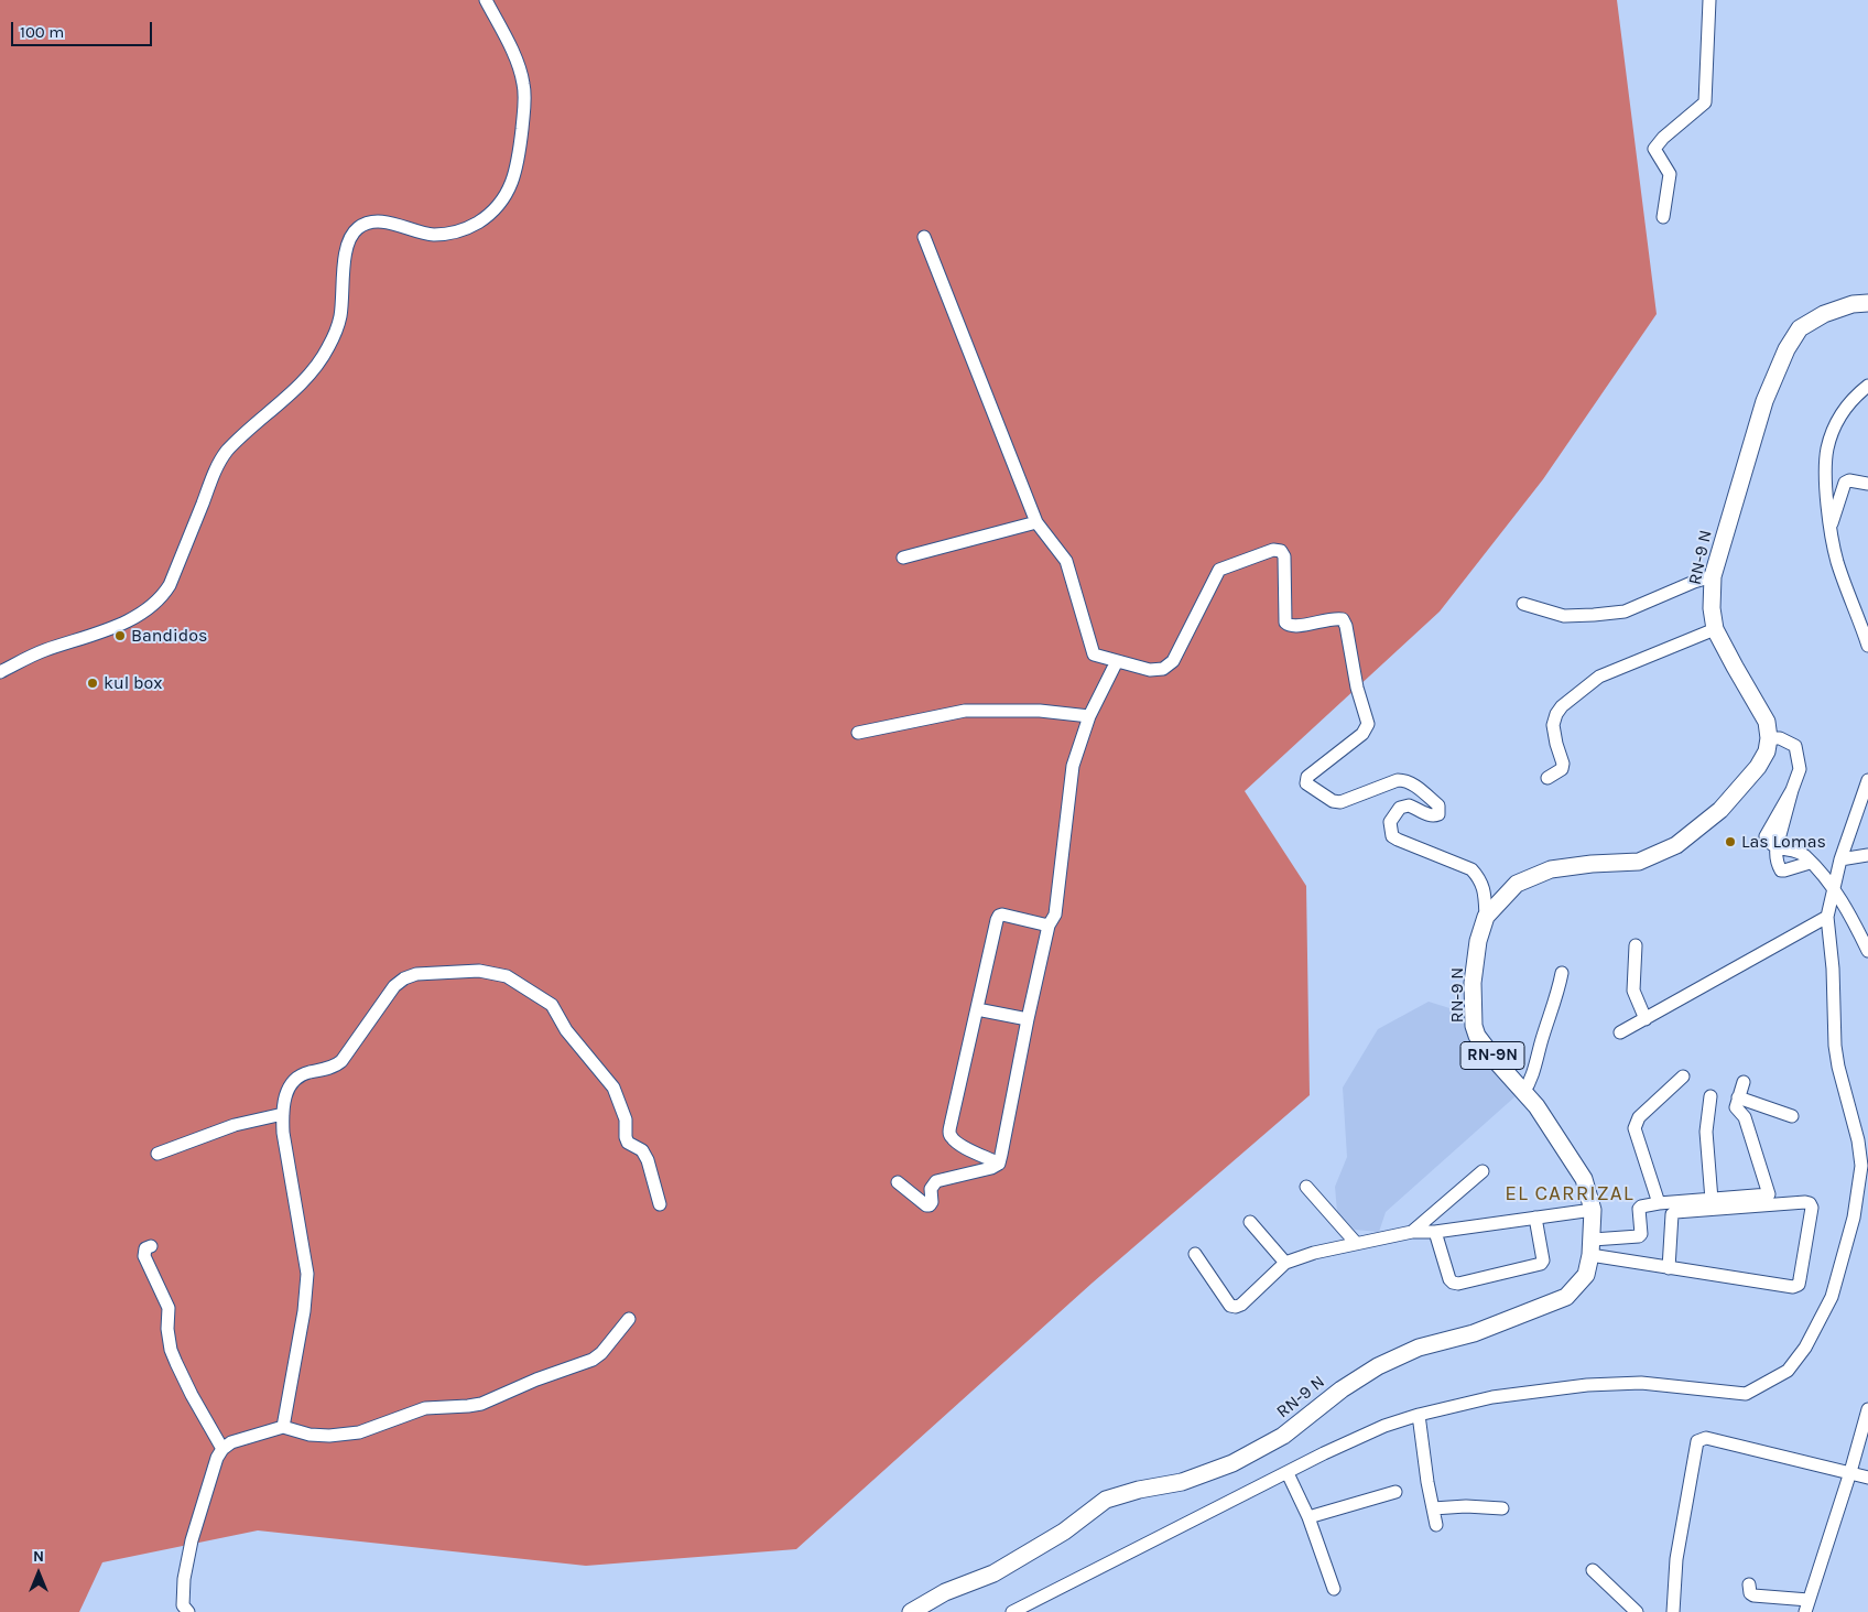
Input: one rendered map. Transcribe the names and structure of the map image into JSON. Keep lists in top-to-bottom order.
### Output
{
  "streets": {
    "main road": ["RN-9 N", "RN-9N"]
  },
  "districts": ["EL CARRIZAL"],
  "places": ["Bandidos", "kul box", "Las Lomas"],
  "scale_bar": "100 m",
  "north": "top"
}
